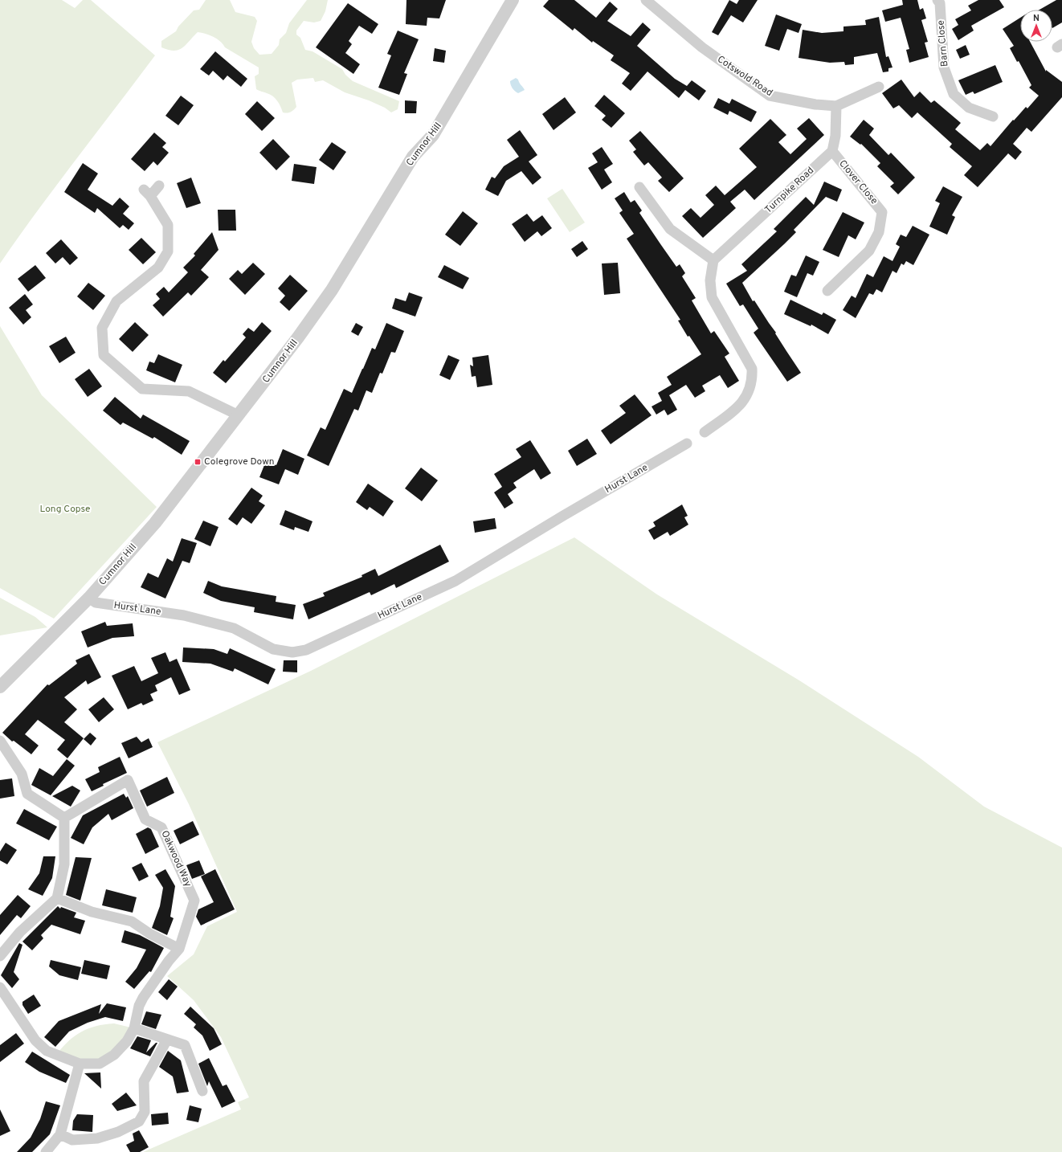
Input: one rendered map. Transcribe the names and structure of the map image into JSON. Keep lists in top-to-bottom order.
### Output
{
  "streets": {
    "street": [
      "Barn Close",
      "Cotswold Road",
      "Cumnor Hill",
      "Clover Close",
      "Turnpike Road",
      "Hurst Lane",
      "Oakwood Way"
    ]
  },
  "crossings": [
    ["Cumnor Hill", "Hurst Lane"],
    ["Clover Close", "Turnpike Road"]
  ],
  "parks": ["Long Copse"],
  "places": {
    "transit": ["Colegrove Down"]
  },
  "north": "top"
}
